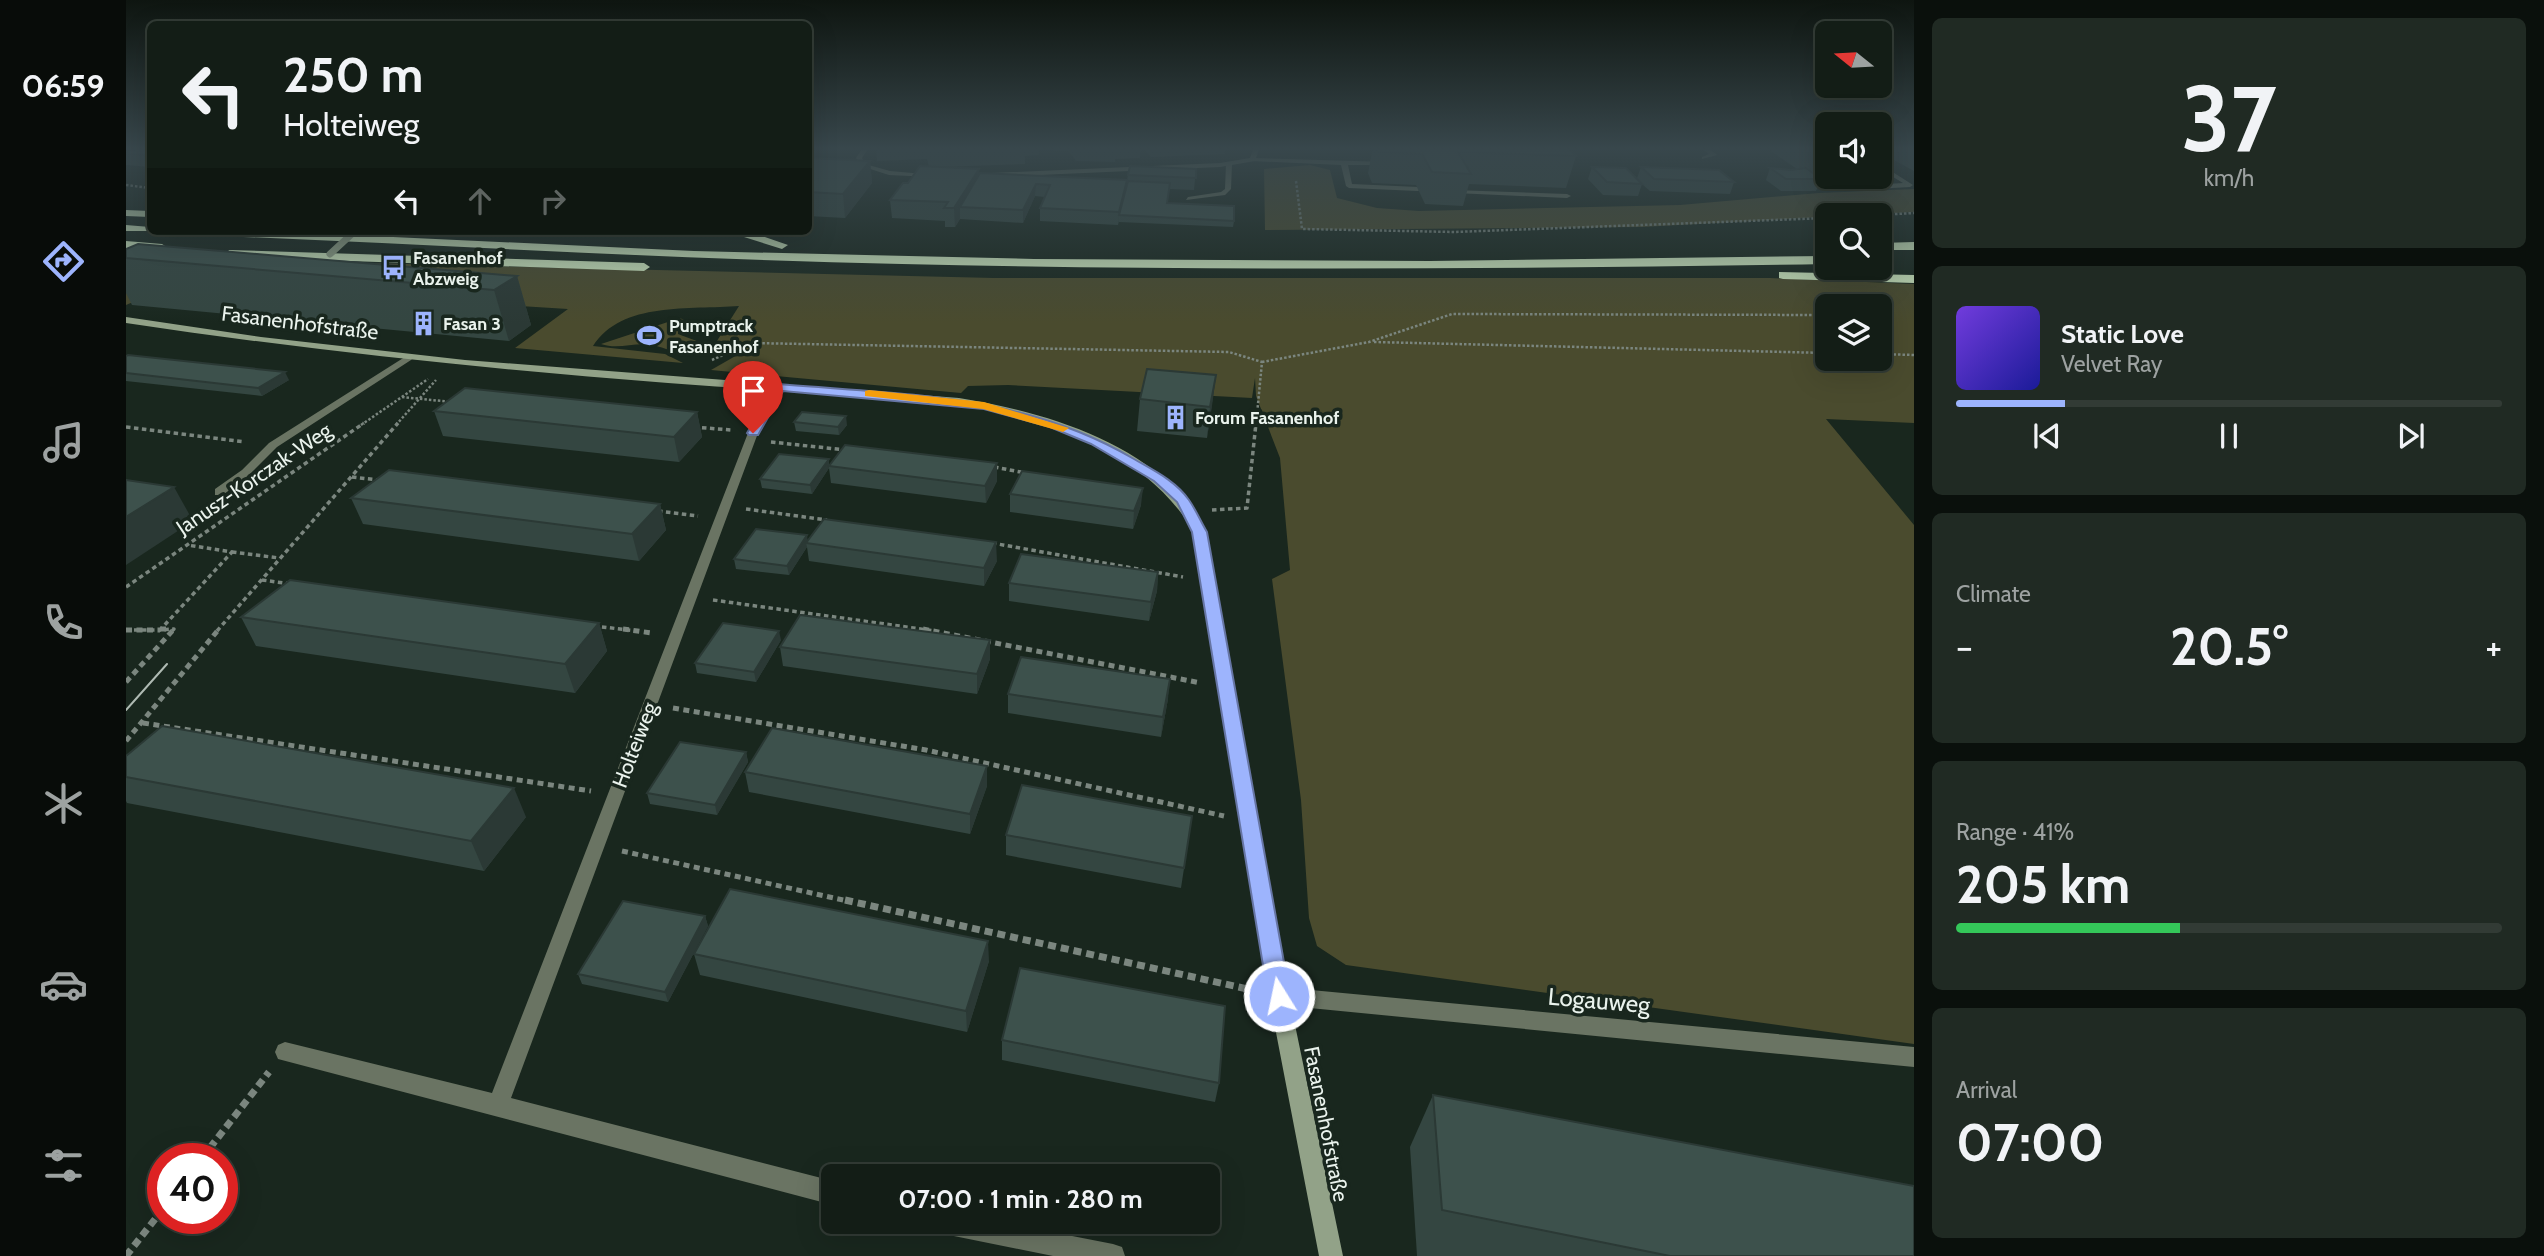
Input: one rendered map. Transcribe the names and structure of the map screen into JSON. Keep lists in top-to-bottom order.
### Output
{
  "streets": {
    "street": ["Fasanenhofstraße", "Holteiweg", "Logauweg"],
    "path": ["Janusz-Korczak-Weg"]
  },
  "crossings": [
    ["Fasanenhofstraße", "Holteiweg"],
    ["Fasanenhofstraße", "Logauweg"]
  ],
  "places": {
    "bus stop": ["Fasanenhof Abzweig"],
    "building": ["Fasan 3", "Forum Fasanenhof"],
    "sports": ["Pumptrack Fasanenhof"]
  },
  "north": "left",
  "page": {
    "tabs": "06:59",
    "tile": [
      ["37", "km/h"],
      "Climate",
      ["Range · 41%", "205 km"],
      ["Arrival", "07:00"]
    ],
    "turn": ["250 m", "Holteiweg"],
    "song": ["Static Love", "Velvet Ray"],
    "heat": ["−", "20.5°", "+"],
    "limit": "40",
    "trip": "07:00 · 1 min · 280 m"
  }
}
